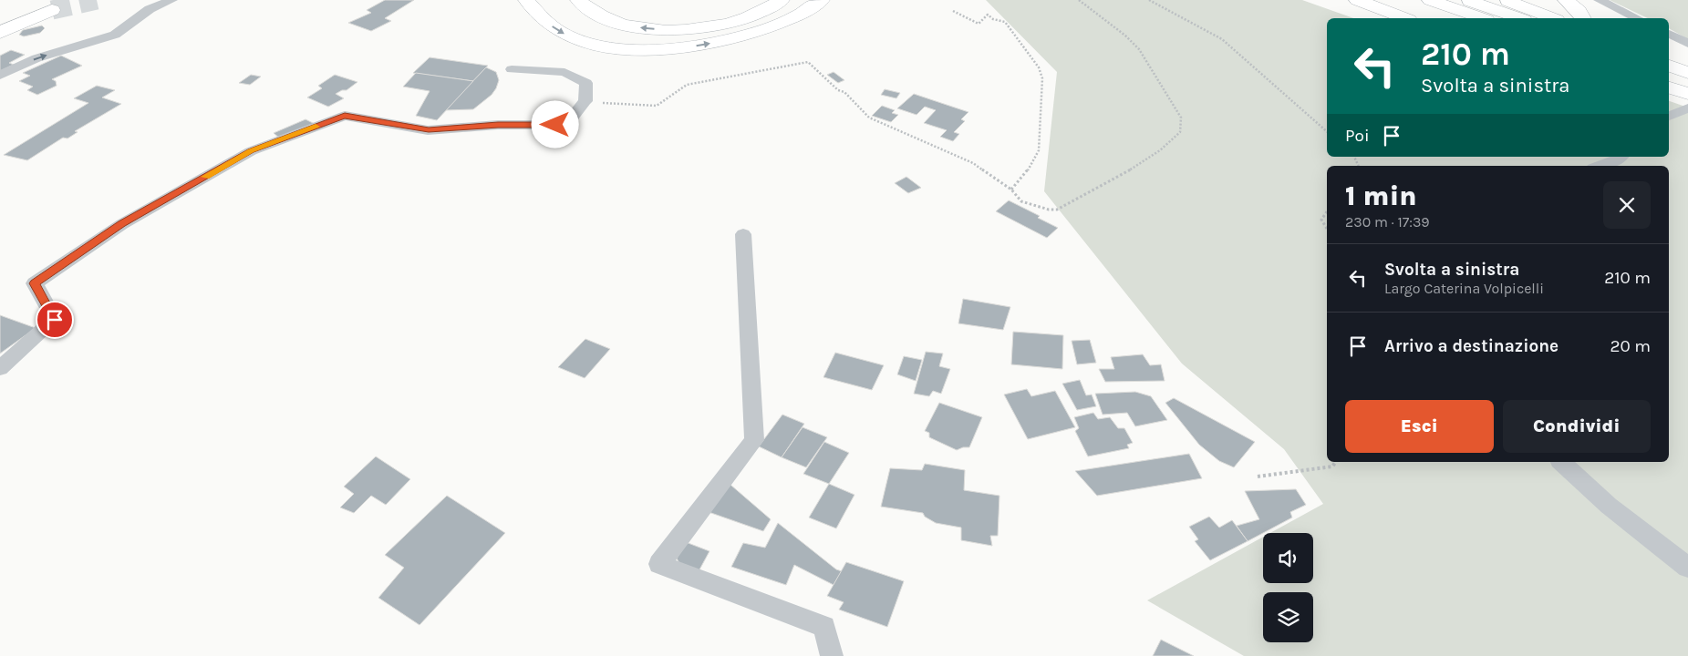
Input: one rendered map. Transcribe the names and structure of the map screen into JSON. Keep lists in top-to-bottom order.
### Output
{
  "page": {
    "turn": ["210 m", "Svolta a sinistra"],
    "then": "Poi",
    "heading": ["1 min", "230 m · 17:39"],
    "list": [
      {
        "name": "Svolta a sinistra",
        "note": "Largo Caterina Volpicelli",
        "value": "210 m"
      },
      {
        "name": "Arrivo a destinazione",
        "value": "20 m"
      }
    ],
    "buttons": ["Esci", "Condividi"]
  }
}
